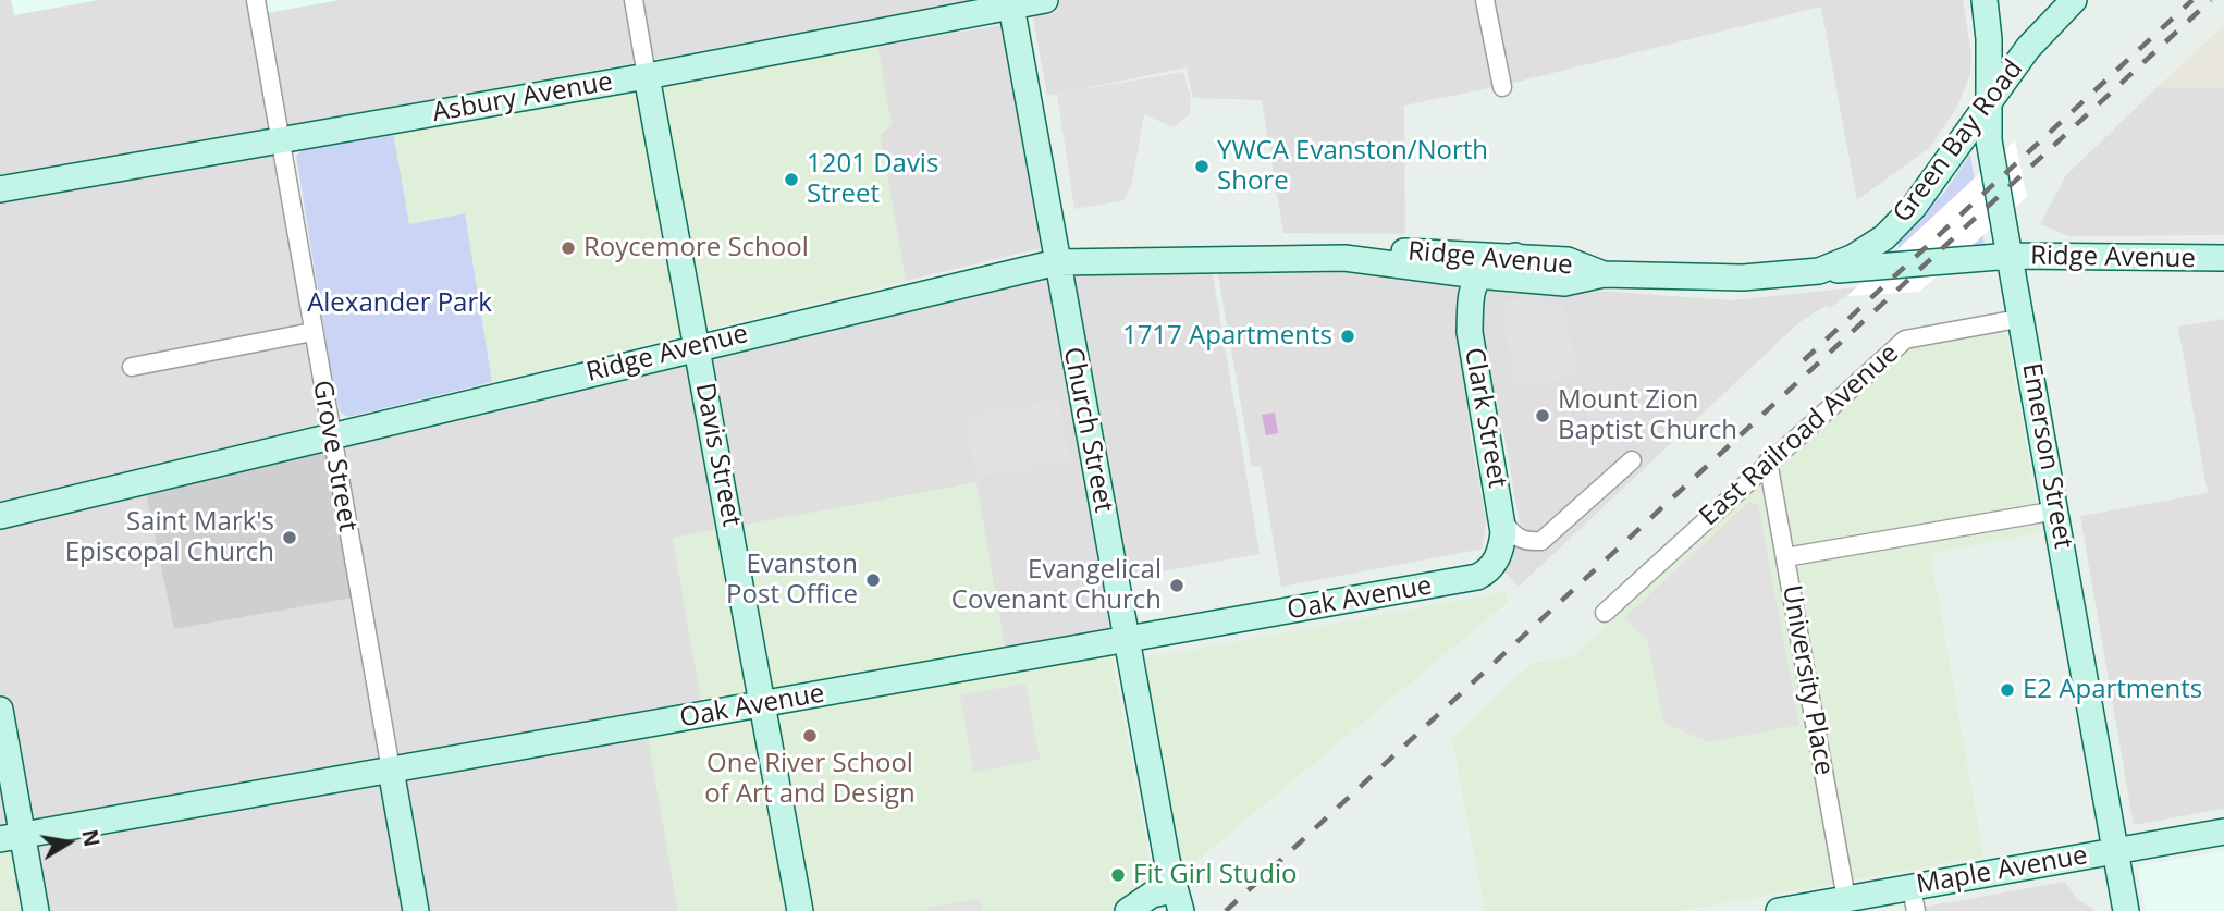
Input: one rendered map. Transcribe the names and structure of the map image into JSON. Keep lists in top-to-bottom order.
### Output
{
  "streets": {
    "main road": [
      "Asbury Avenue",
      "Green Bay Road",
      "Ridge Avenue",
      "Clark Street",
      "Church Street",
      "Davis Street",
      "Grove Street",
      "Emerson Street",
      "Oak Avenue",
      "Maple Avenue"
    ],
    "street": ["East Railroad Avenue", "University Place"]
  },
  "crossings": [
    ["Asbury Avenue", "Church Street"],
    ["Asbury Avenue", "Davis Street"],
    ["Asbury Avenue", "Grove Street"],
    ["Green Bay Road", "Ridge Avenue"],
    ["Green Bay Road", "Emerson Street"],
    ["Ridge Avenue", "Clark Street"],
    ["Ridge Avenue", "Church Street"],
    ["Ridge Avenue", "Davis Street"],
    ["Ridge Avenue", "Grove Street"],
    ["Ridge Avenue", "Emerson Street"],
    ["Clark Street", "Oak Avenue"],
    ["Church Street", "Oak Avenue"],
    ["East Railroad Avenue", "Emerson Street"],
    ["East Railroad Avenue", "University Place"],
    ["Davis Street", "Oak Avenue"],
    ["Grove Street", "Oak Avenue"],
    ["Emerson Street", "Maple Avenue"],
    ["University Place", "Maple Avenue"]
  ],
  "parks": ["Alexander Park"],
  "places": [
    "YWCA Evanston/North Shore",
    "1201 Davis Street",
    "Roycemore School",
    "1717 Apartments",
    "Mount Zion Baptist Church",
    "Saint Mark's Episcopal Church",
    "Evanston Post Office",
    "Evangelical Covenant Church",
    "E2 Apartments",
    "One River School of Art and Design",
    "Fit Girl Studio"
  ],
  "north": "right"
}
